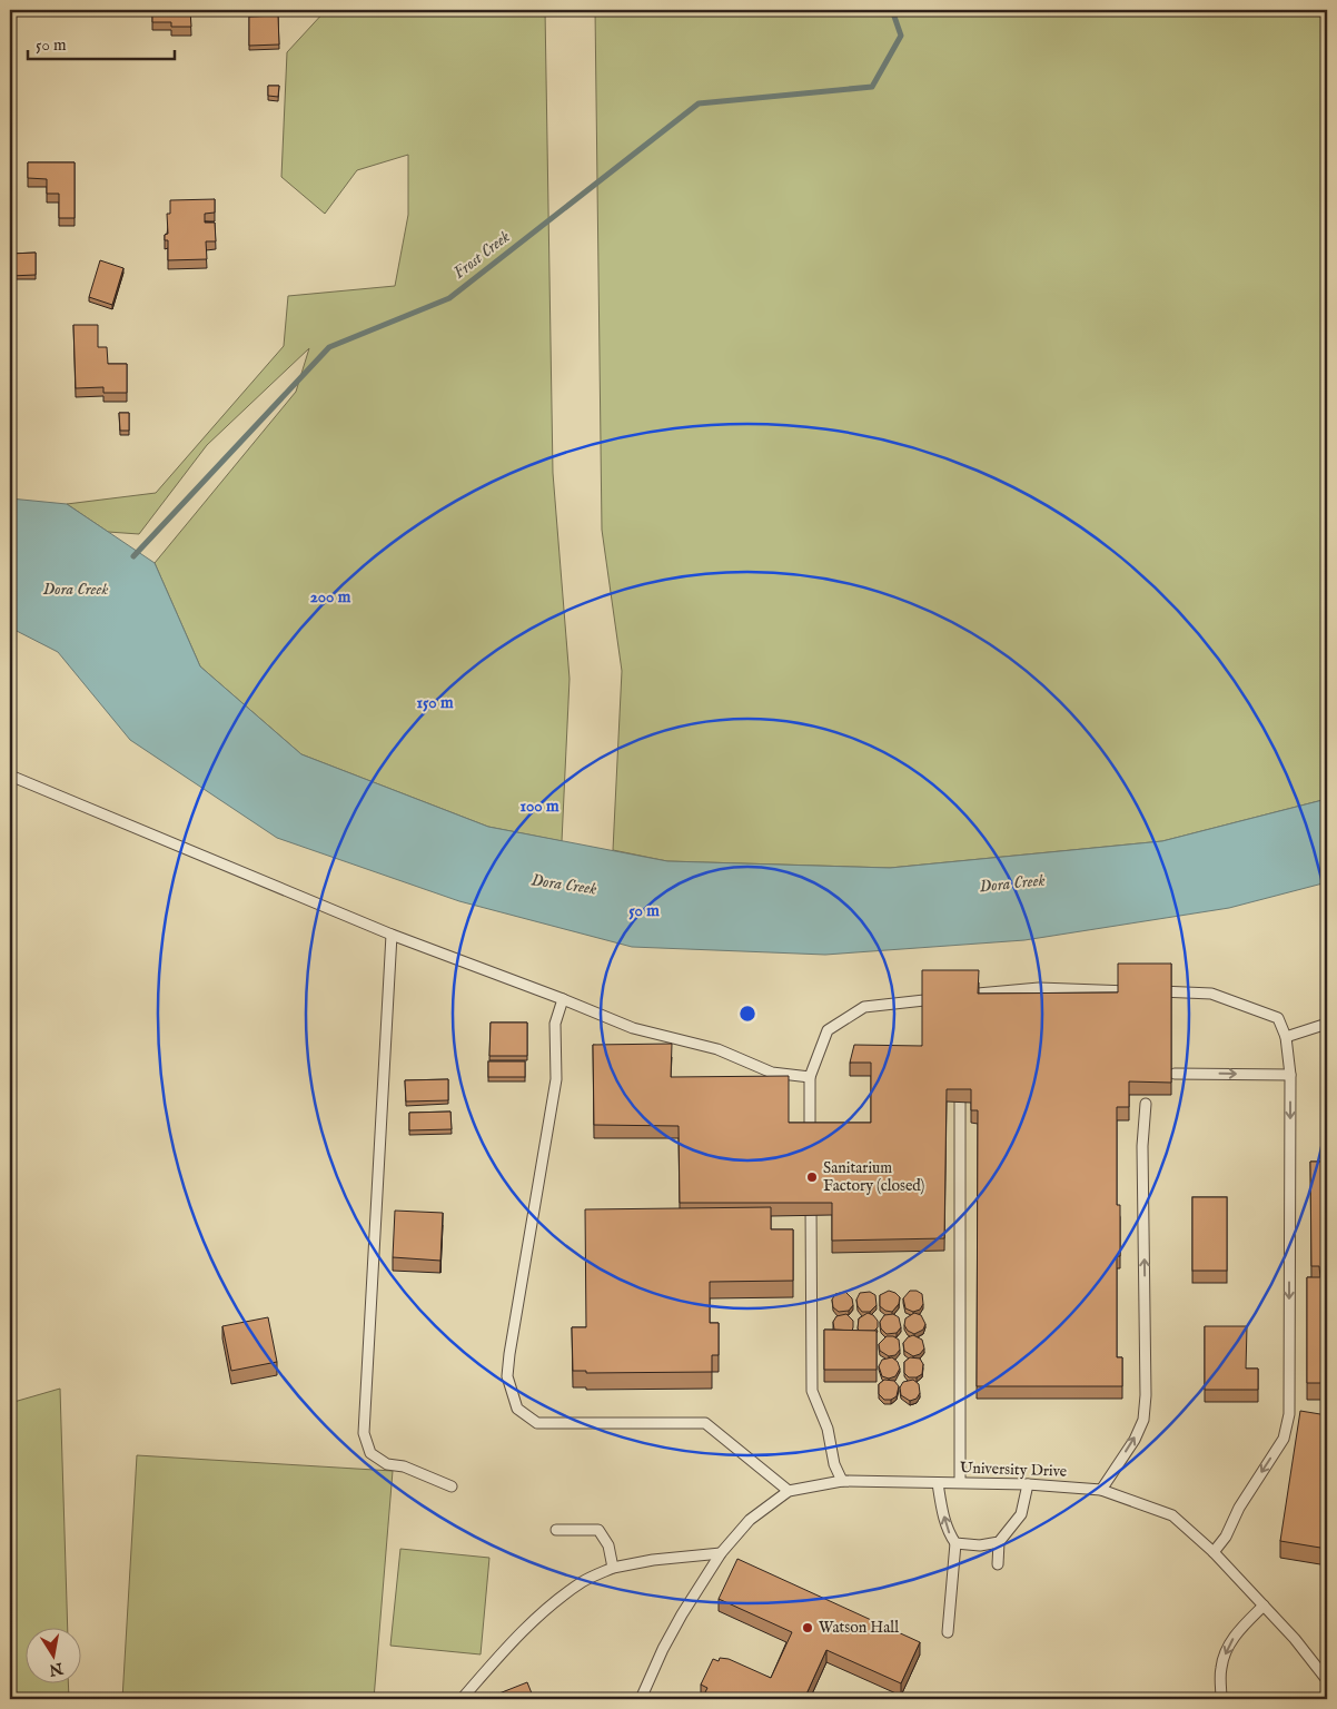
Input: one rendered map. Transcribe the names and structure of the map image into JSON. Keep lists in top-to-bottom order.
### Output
{
  "streets": {
    "lane": ["University Drive"]
  },
  "water": ["Frost Creek", "Dora Creek"],
  "places": ["Sanitarium Factory (closed)", "Watson Hall"],
  "scale_bar": "50 m",
  "north": "bottom",
  "rings": [
    "200 m",
    "150 m",
    "100 m",
    "50 m"
  ]
}
